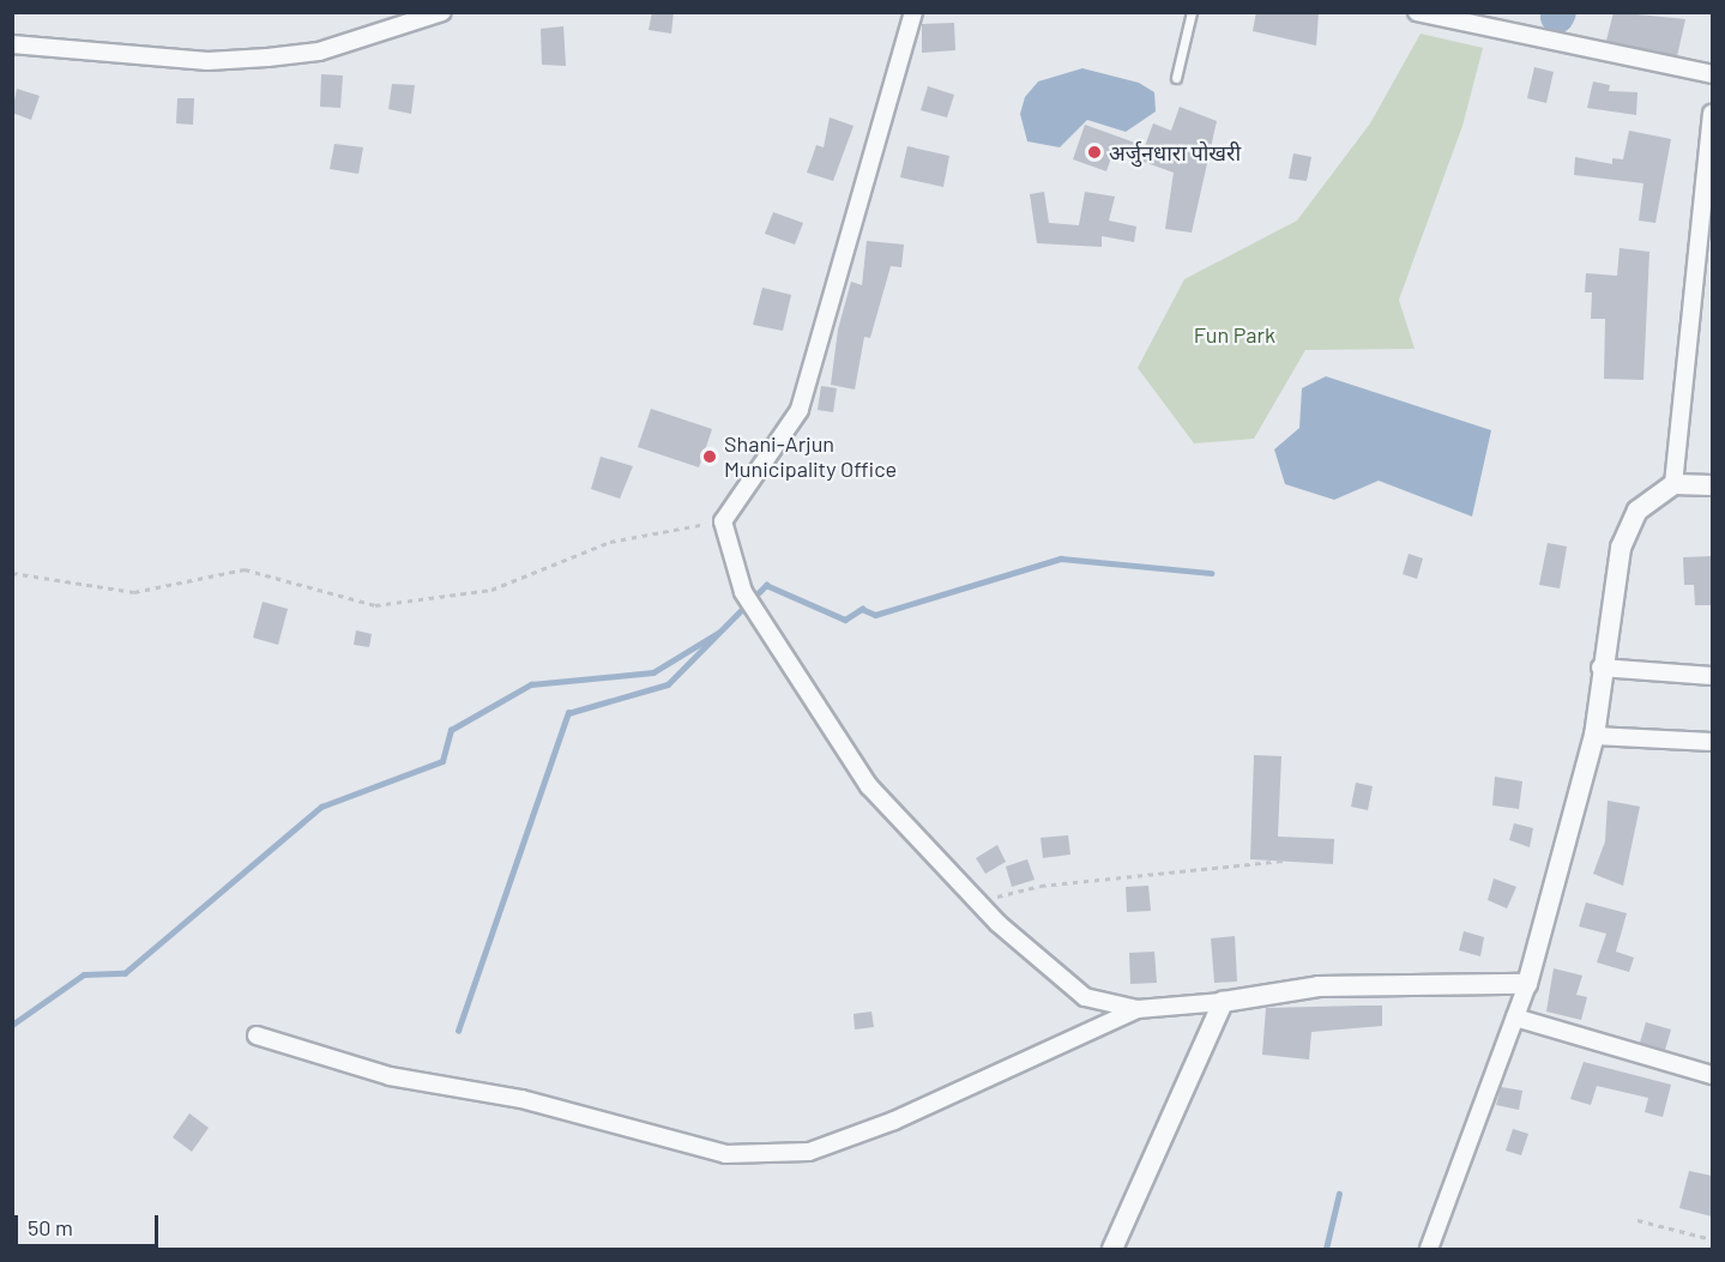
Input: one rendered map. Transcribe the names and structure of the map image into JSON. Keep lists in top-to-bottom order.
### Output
{
  "parks": ["Fun Park"],
  "places": ["अर्जुनधारा पोखरी", "Shani-Arjun Municipality Office"],
  "scale_bar": "50 m"
}
